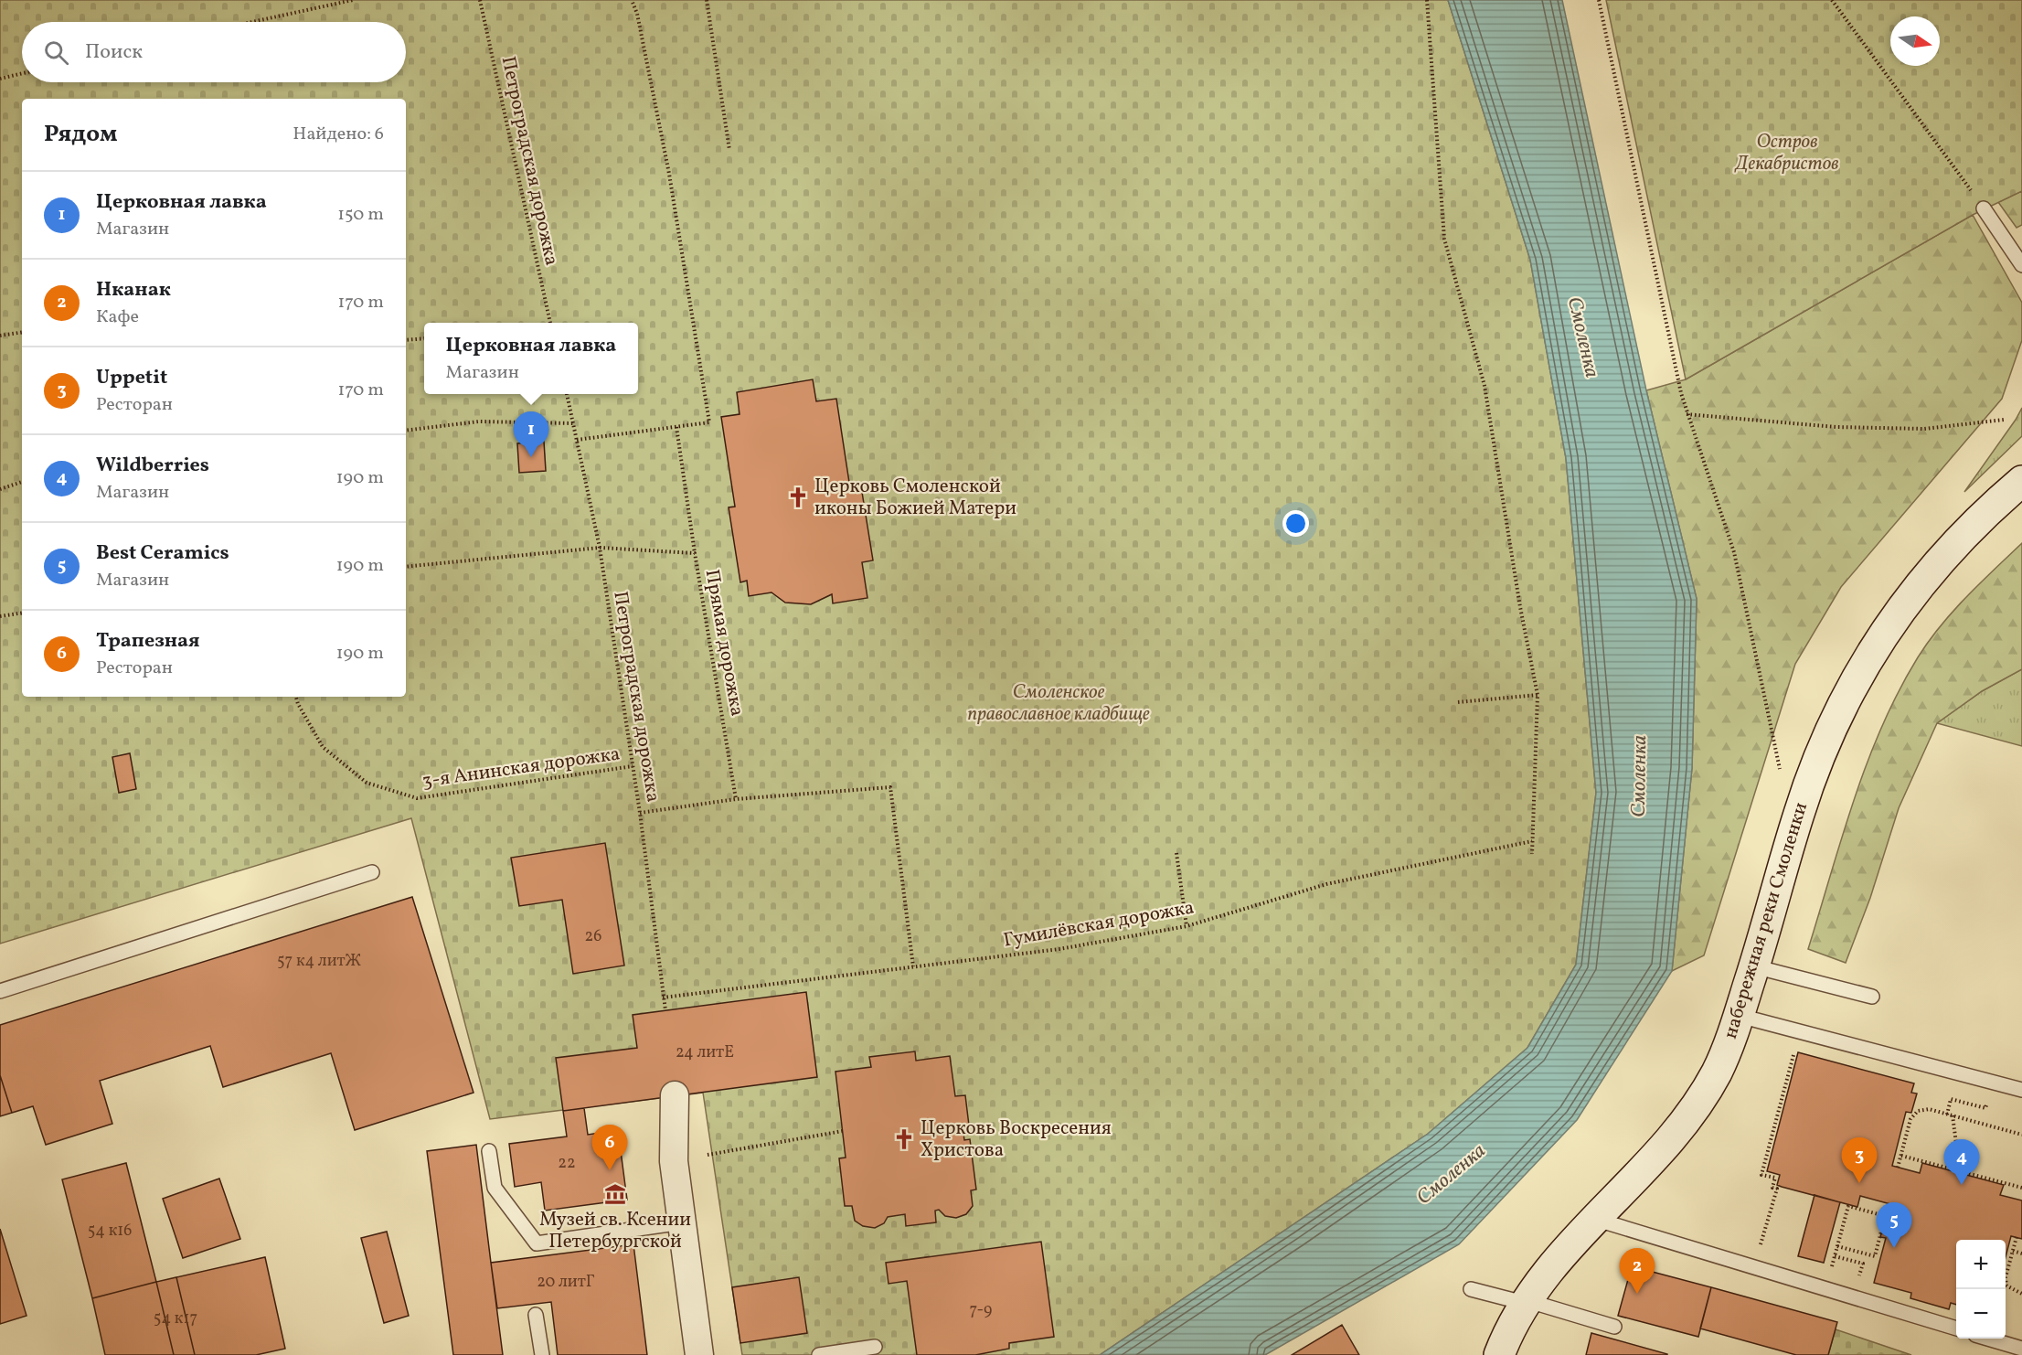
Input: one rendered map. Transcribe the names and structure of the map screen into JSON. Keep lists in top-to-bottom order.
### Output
{
  "streets": {
    "main road": ["набережная реки Смоленки"],
    "path": [
      "Петроградская дорожка",
      "Прямая дорожка",
      "3-я Анинская дорожка",
      "Гумилёвская дорожка"
    ]
  },
  "crossings": [
    ["Петроградская дорожка", "Прямая дорожка"],
    ["Петроградская дорожка", "3-я Анинская дорожка"],
    ["Петроградская дорожка", "Гумилёвская дорожка"]
  ],
  "water": ["Смоленка"],
  "parks": ["Остров Декабристов", "Смоленское православное кладбище"],
  "places": {
    "church": ["Церковь Смоленской иконы Божией Матери", "Церковь Воскресения Христова"],
    "museum": ["Музей св. Ксении Петербургской"]
  },
  "house_numbers": [
    "26",
    "57 к4 литЖ",
    "24 литЕ",
    "22",
    "54 к16",
    "20 литГ",
    "7-9",
    "54 к17"
  ],
  "north": "right",
  "page": {
    "search": "Поиск",
    "heading": ["Рядом", "Найдено: 6"],
    "list": [
      {
        "mark": "1",
        "name": "Церковная лавка",
        "note": "Магазин",
        "value": "150 m"
      },
      {
        "mark": "2",
        "name": "Нканак",
        "note": "Кафе",
        "value": "170 m"
      },
      {
        "mark": "3",
        "name": "Uppetit",
        "note": "Ресторан",
        "value": "170 m"
      },
      {
        "mark": "4",
        "name": "Wildberries",
        "note": "Магазин",
        "value": "190 m"
      },
      {
        "mark": "5",
        "name": "Best Ceramics",
        "note": "Магазин",
        "value": "190 m"
      },
      {
        "mark": "6",
        "name": "Трапезная",
        "note": "Ресторан",
        "value": "190 m"
      }
    ],
    "popup": ["Церковная лавка", "Магазин"],
    "pins": [
      "1",
      "6",
      "3",
      "4",
      "5",
      "2"
    ],
    "map_buttons": ["+", "−"]
  }
}
